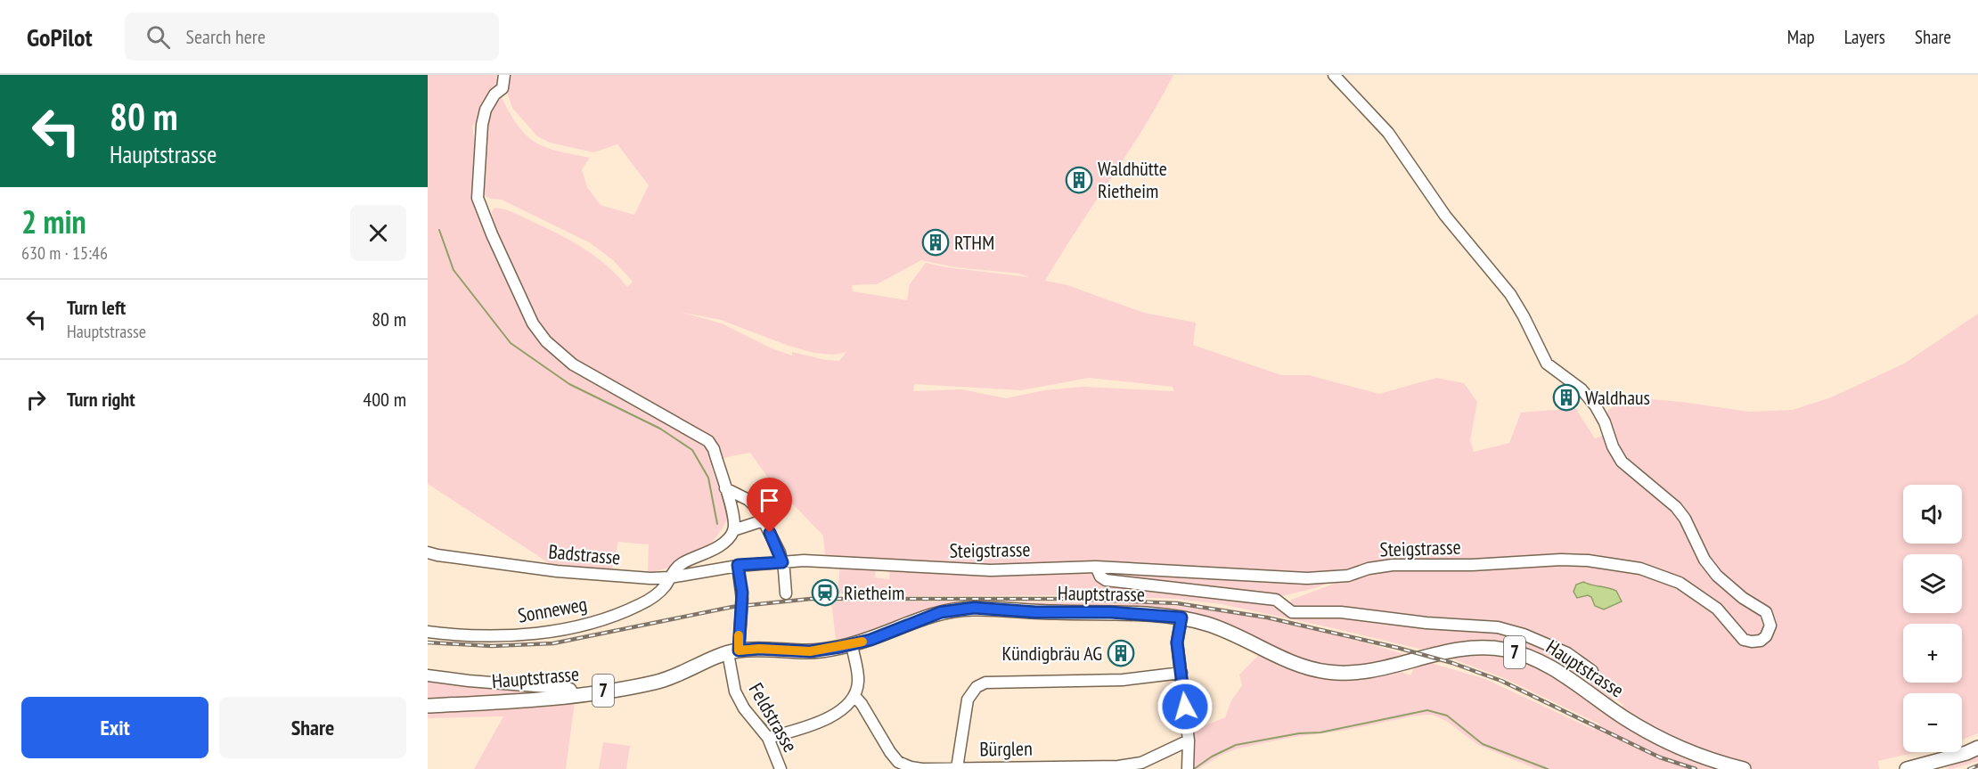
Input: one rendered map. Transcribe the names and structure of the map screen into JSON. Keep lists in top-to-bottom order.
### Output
{
  "streets": {
    "main road": ["Hauptstrasse", "7"],
    "street": [
      "Steigstrasse",
      "Badstrasse",
      "Sonneweg",
      "Feldstrasse",
      "Bürglen"
    ]
  },
  "crossings": [
    ["Steigstrasse", "Badstrasse"],
    ["Steigstrasse", "Feldstrasse"],
    ["Badstrasse", "Sonneweg"],
    ["Badstrasse", "Feldstrasse"],
    ["Hauptstrasse", "Feldstrasse"]
  ],
  "places": {
    "building": [
      "Waldhütte Rietheim",
      "RTHM",
      "Waldhaus",
      "Kündigbräu AG"
    ],
    "station": ["Rietheim"]
  },
  "page": {
    "header": "GoPilot",
    "search": "Search here",
    "nav": ["Map", "Layers", "Share"],
    "turn": ["80 m", "Hauptstrasse"],
    "heading": ["2 min", "630 m · 15:46"],
    "list": [
      {
        "name": "Turn left",
        "note": "Hauptstrasse",
        "value": "80 m"
      },
      {
        "name": "Turn right",
        "value": "400 m"
      }
    ],
    "map_buttons": ["+", "−"],
    "buttons": ["Exit", "Share"]
  }
}
